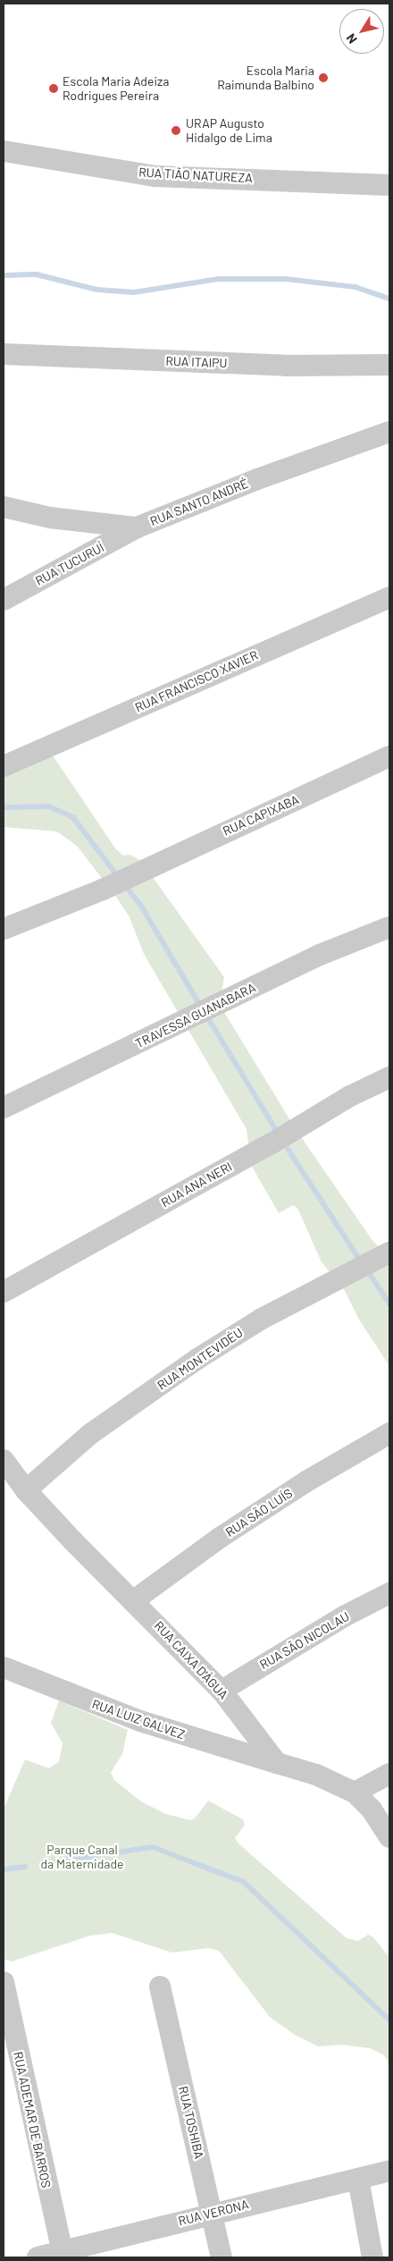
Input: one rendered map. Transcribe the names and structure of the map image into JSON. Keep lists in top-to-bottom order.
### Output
{
  "streets": {
    "street": [
      "RUA TIÃO NATUREZA",
      "RUA ITAIPU",
      "RUA SANTO ANDRÉ",
      "RUA TUCURUÍ",
      "RUA FRANCISCO XAVIER",
      "RUA CAPIXABA",
      "TRAVESSA GUANABARA",
      "RUA ANA NERI",
      "RUA MONTEVIDÉU",
      "RUA SÃO LUÍS",
      "RUA SÃO NICOLAU",
      "RUA CAIXA D'ÁGUA",
      "RUA LUIZ GALVEZ",
      "RUA ADEMAR DE BARROS",
      "RUA TOSHIBA",
      "RUA VERONA"
    ]
  },
  "crossings": [
    ["RUA SANTO ANDRÉ", "RUA TUCURUÍ"],
    ["RUA MONTEVIDÉU", "RUA CAIXA D'ÁGUA"],
    ["RUA SÃO LUÍS", "RUA CAIXA D'ÁGUA"],
    ["RUA SÃO NICOLAU", "RUA CAIXA D'ÁGUA"],
    ["RUA CAIXA D'ÁGUA", "RUA LUIZ GALVEZ"],
    ["RUA ADEMAR DE BARROS", "RUA VERONA"],
    ["RUA TOSHIBA", "RUA VERONA"]
  ],
  "parks": ["Parque Canal da Maternidade"],
  "places": ["Escola Maria Raimunda Balbino", "Escola Maria Adeiza Rodrigues Pereira", "URAP Augusto Hidalgo de Lima"],
  "north": "bottom left"
}
